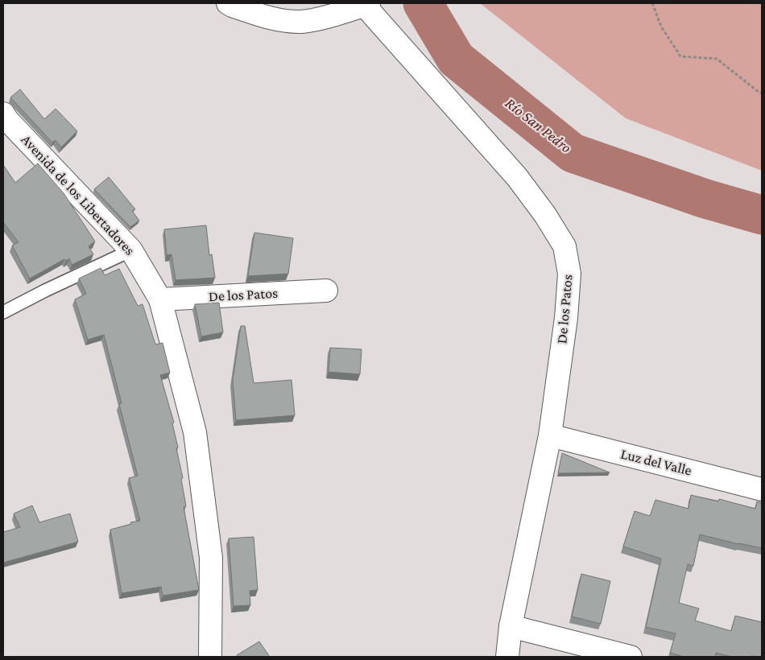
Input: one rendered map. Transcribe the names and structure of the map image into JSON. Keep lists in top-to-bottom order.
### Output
{
  "streets": {
    "street": ["Avenida de los Libertadores", "De los Patos", "Luz del Valle"]
  },
  "crossings": [
    ["Avenida de los Libertadores", "De los Patos"],
    ["De los Patos", "Luz del Valle"]
  ],
  "water": ["Río San Pedro"]
}
